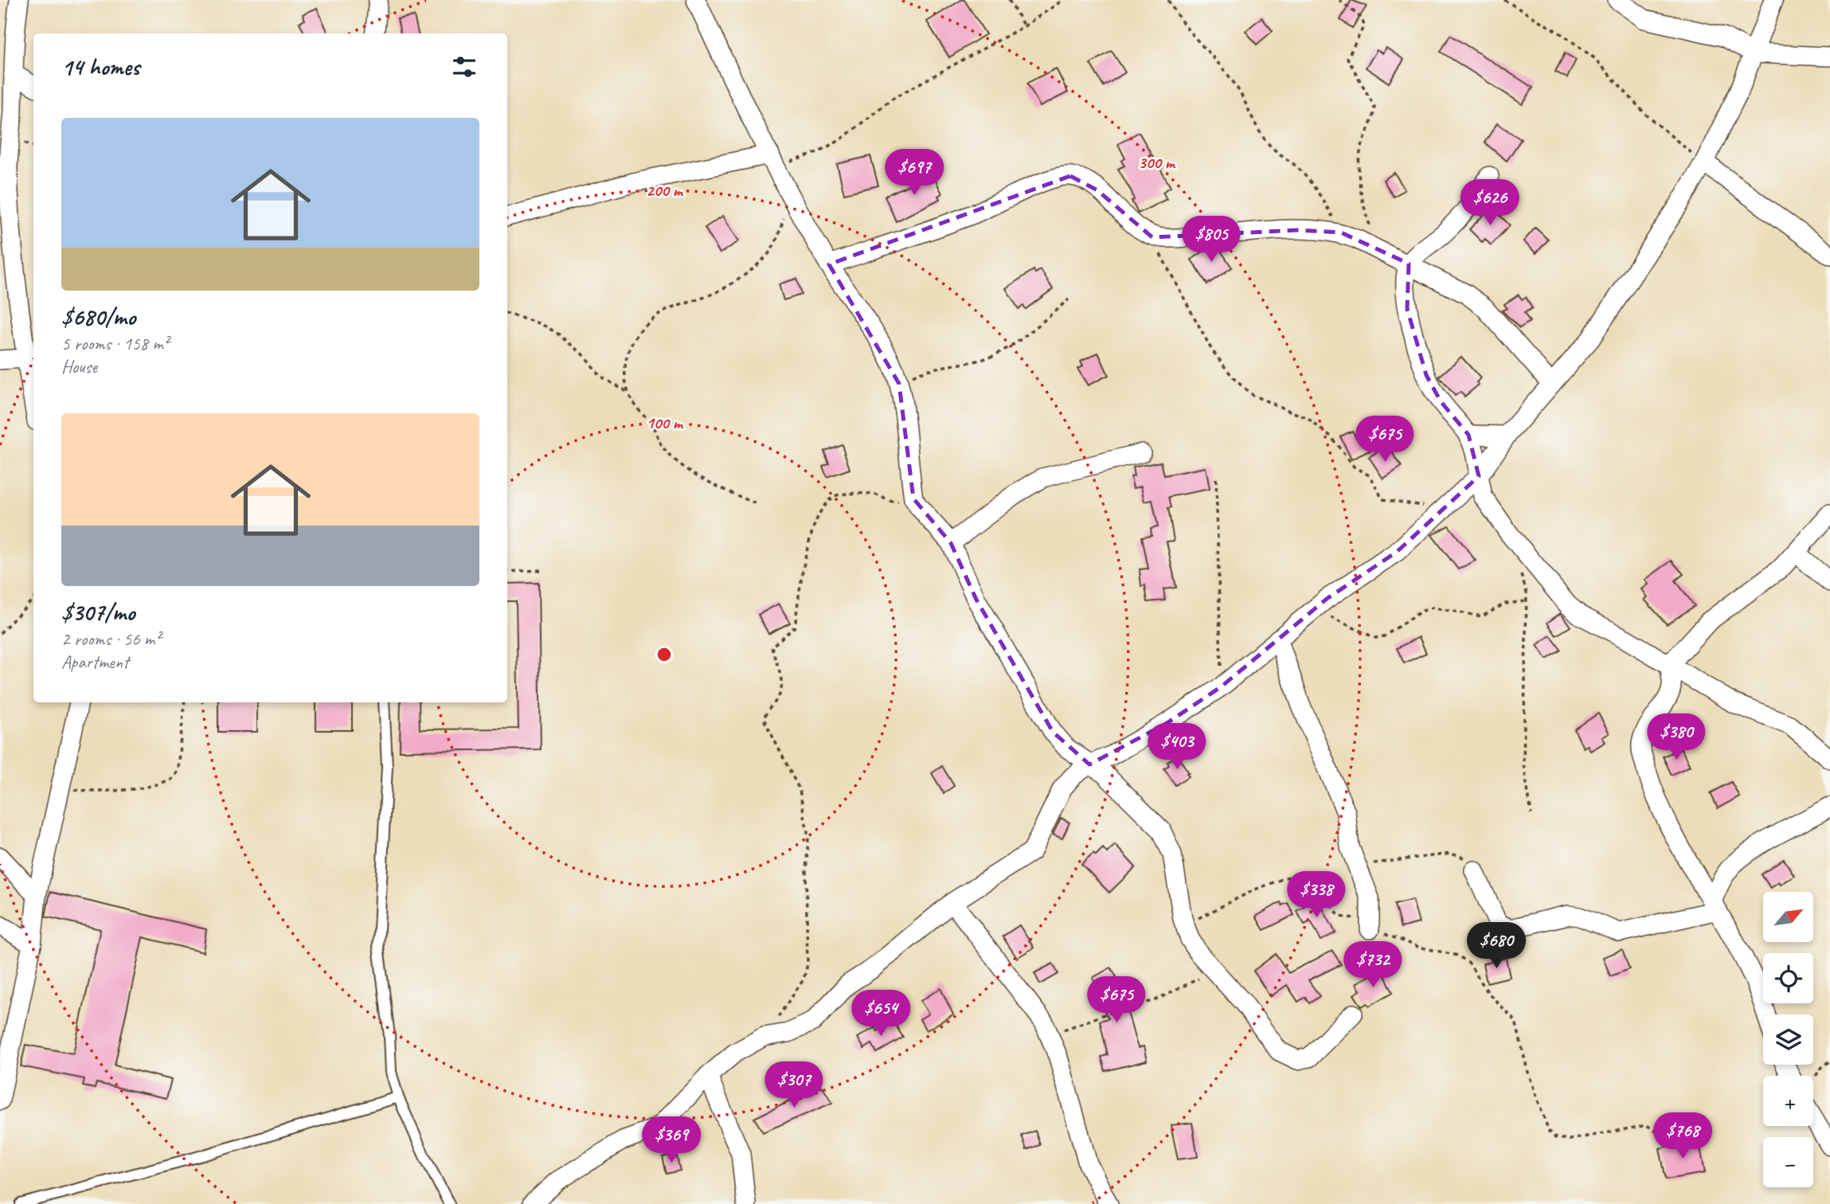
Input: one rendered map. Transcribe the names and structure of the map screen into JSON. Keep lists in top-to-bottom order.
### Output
{
  "north": "top right",
  "page": {
    "heading": "14 homes",
    "list": [
      {
        "name": "$680/mo",
        "note": "5 rooms · 158 m² · House"
      },
      {
        "name": "$307/mo",
        "note": "2 rooms · 56 m² · Apartment"
      }
    ],
    "price": [
      "$697",
      "$626",
      "$805",
      "$675",
      "$380",
      "$403",
      "$338",
      "$680",
      "$732",
      "$675",
      "$654",
      "$307",
      "$768",
      "$369"
    ],
    "map_buttons": ["+", "−"]
  },
  "rings": ["300 m", "200 m", "100 m"]
}
